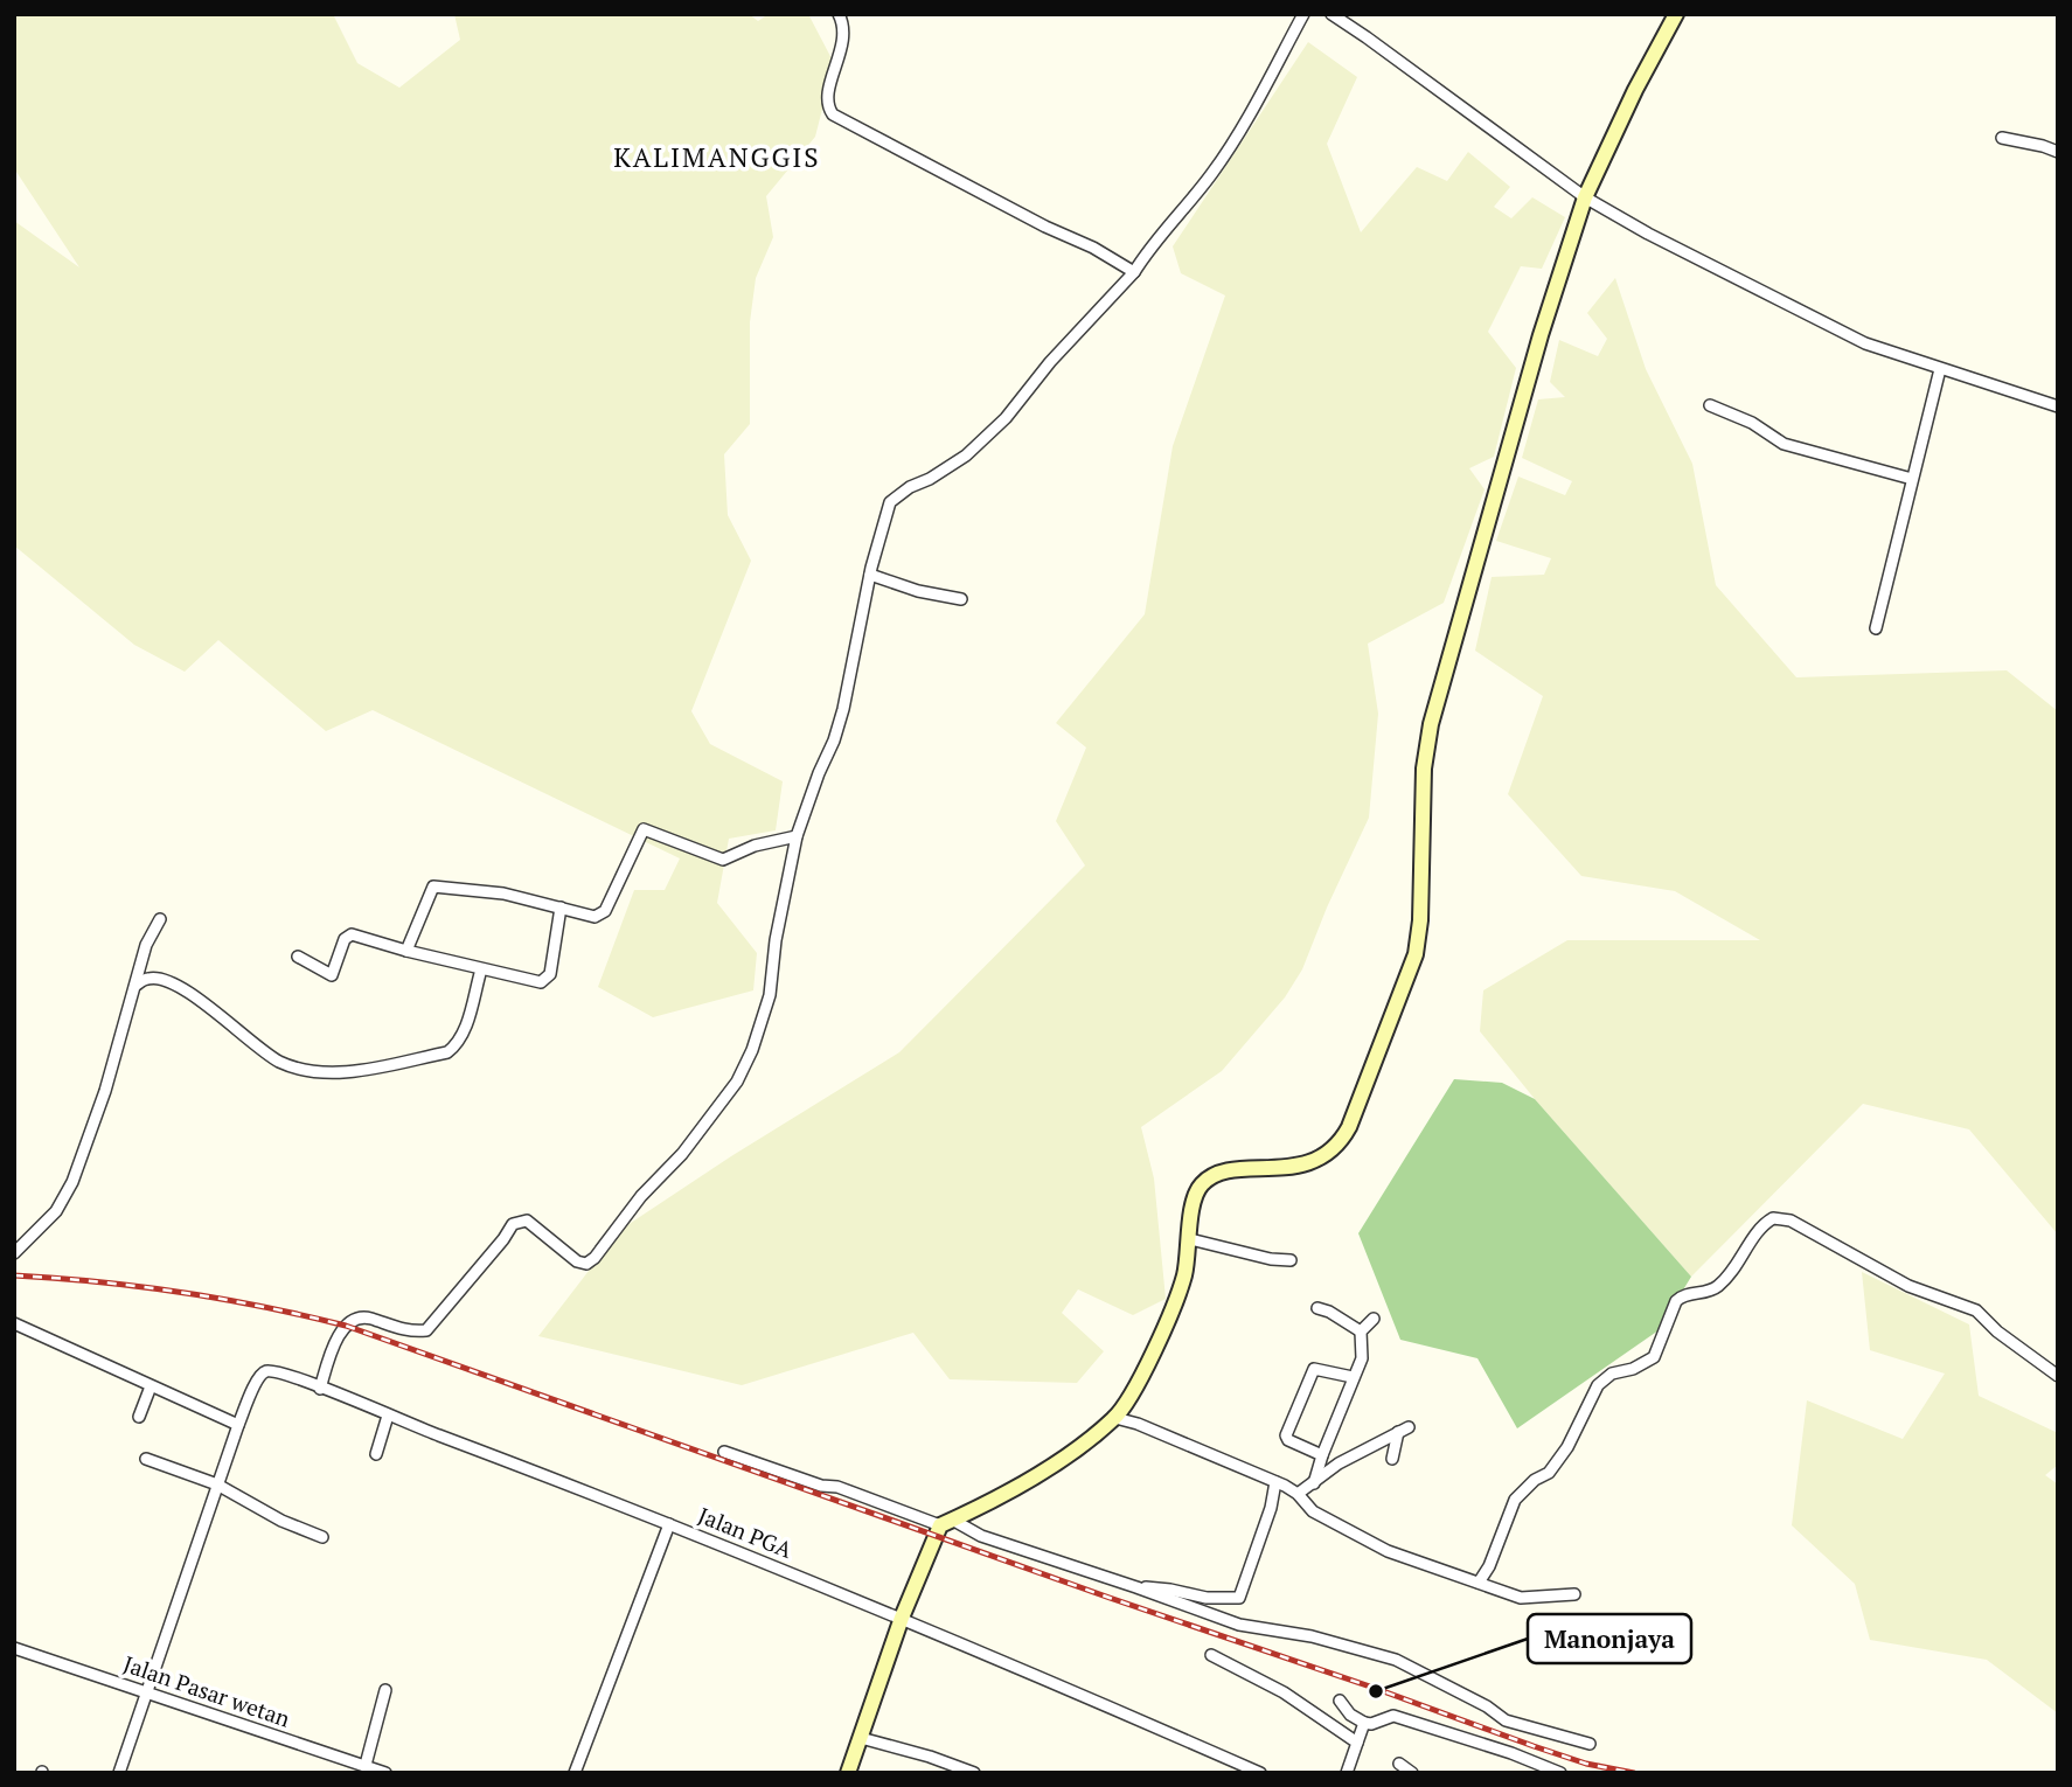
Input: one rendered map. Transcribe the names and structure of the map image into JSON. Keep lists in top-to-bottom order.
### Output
{
  "streets": {
    "street": ["Jalan PGA", "Jalan Pasar wetan"]
  },
  "districts": ["KALIMANGGIS"],
  "places": ["Manonjaya"]
}
